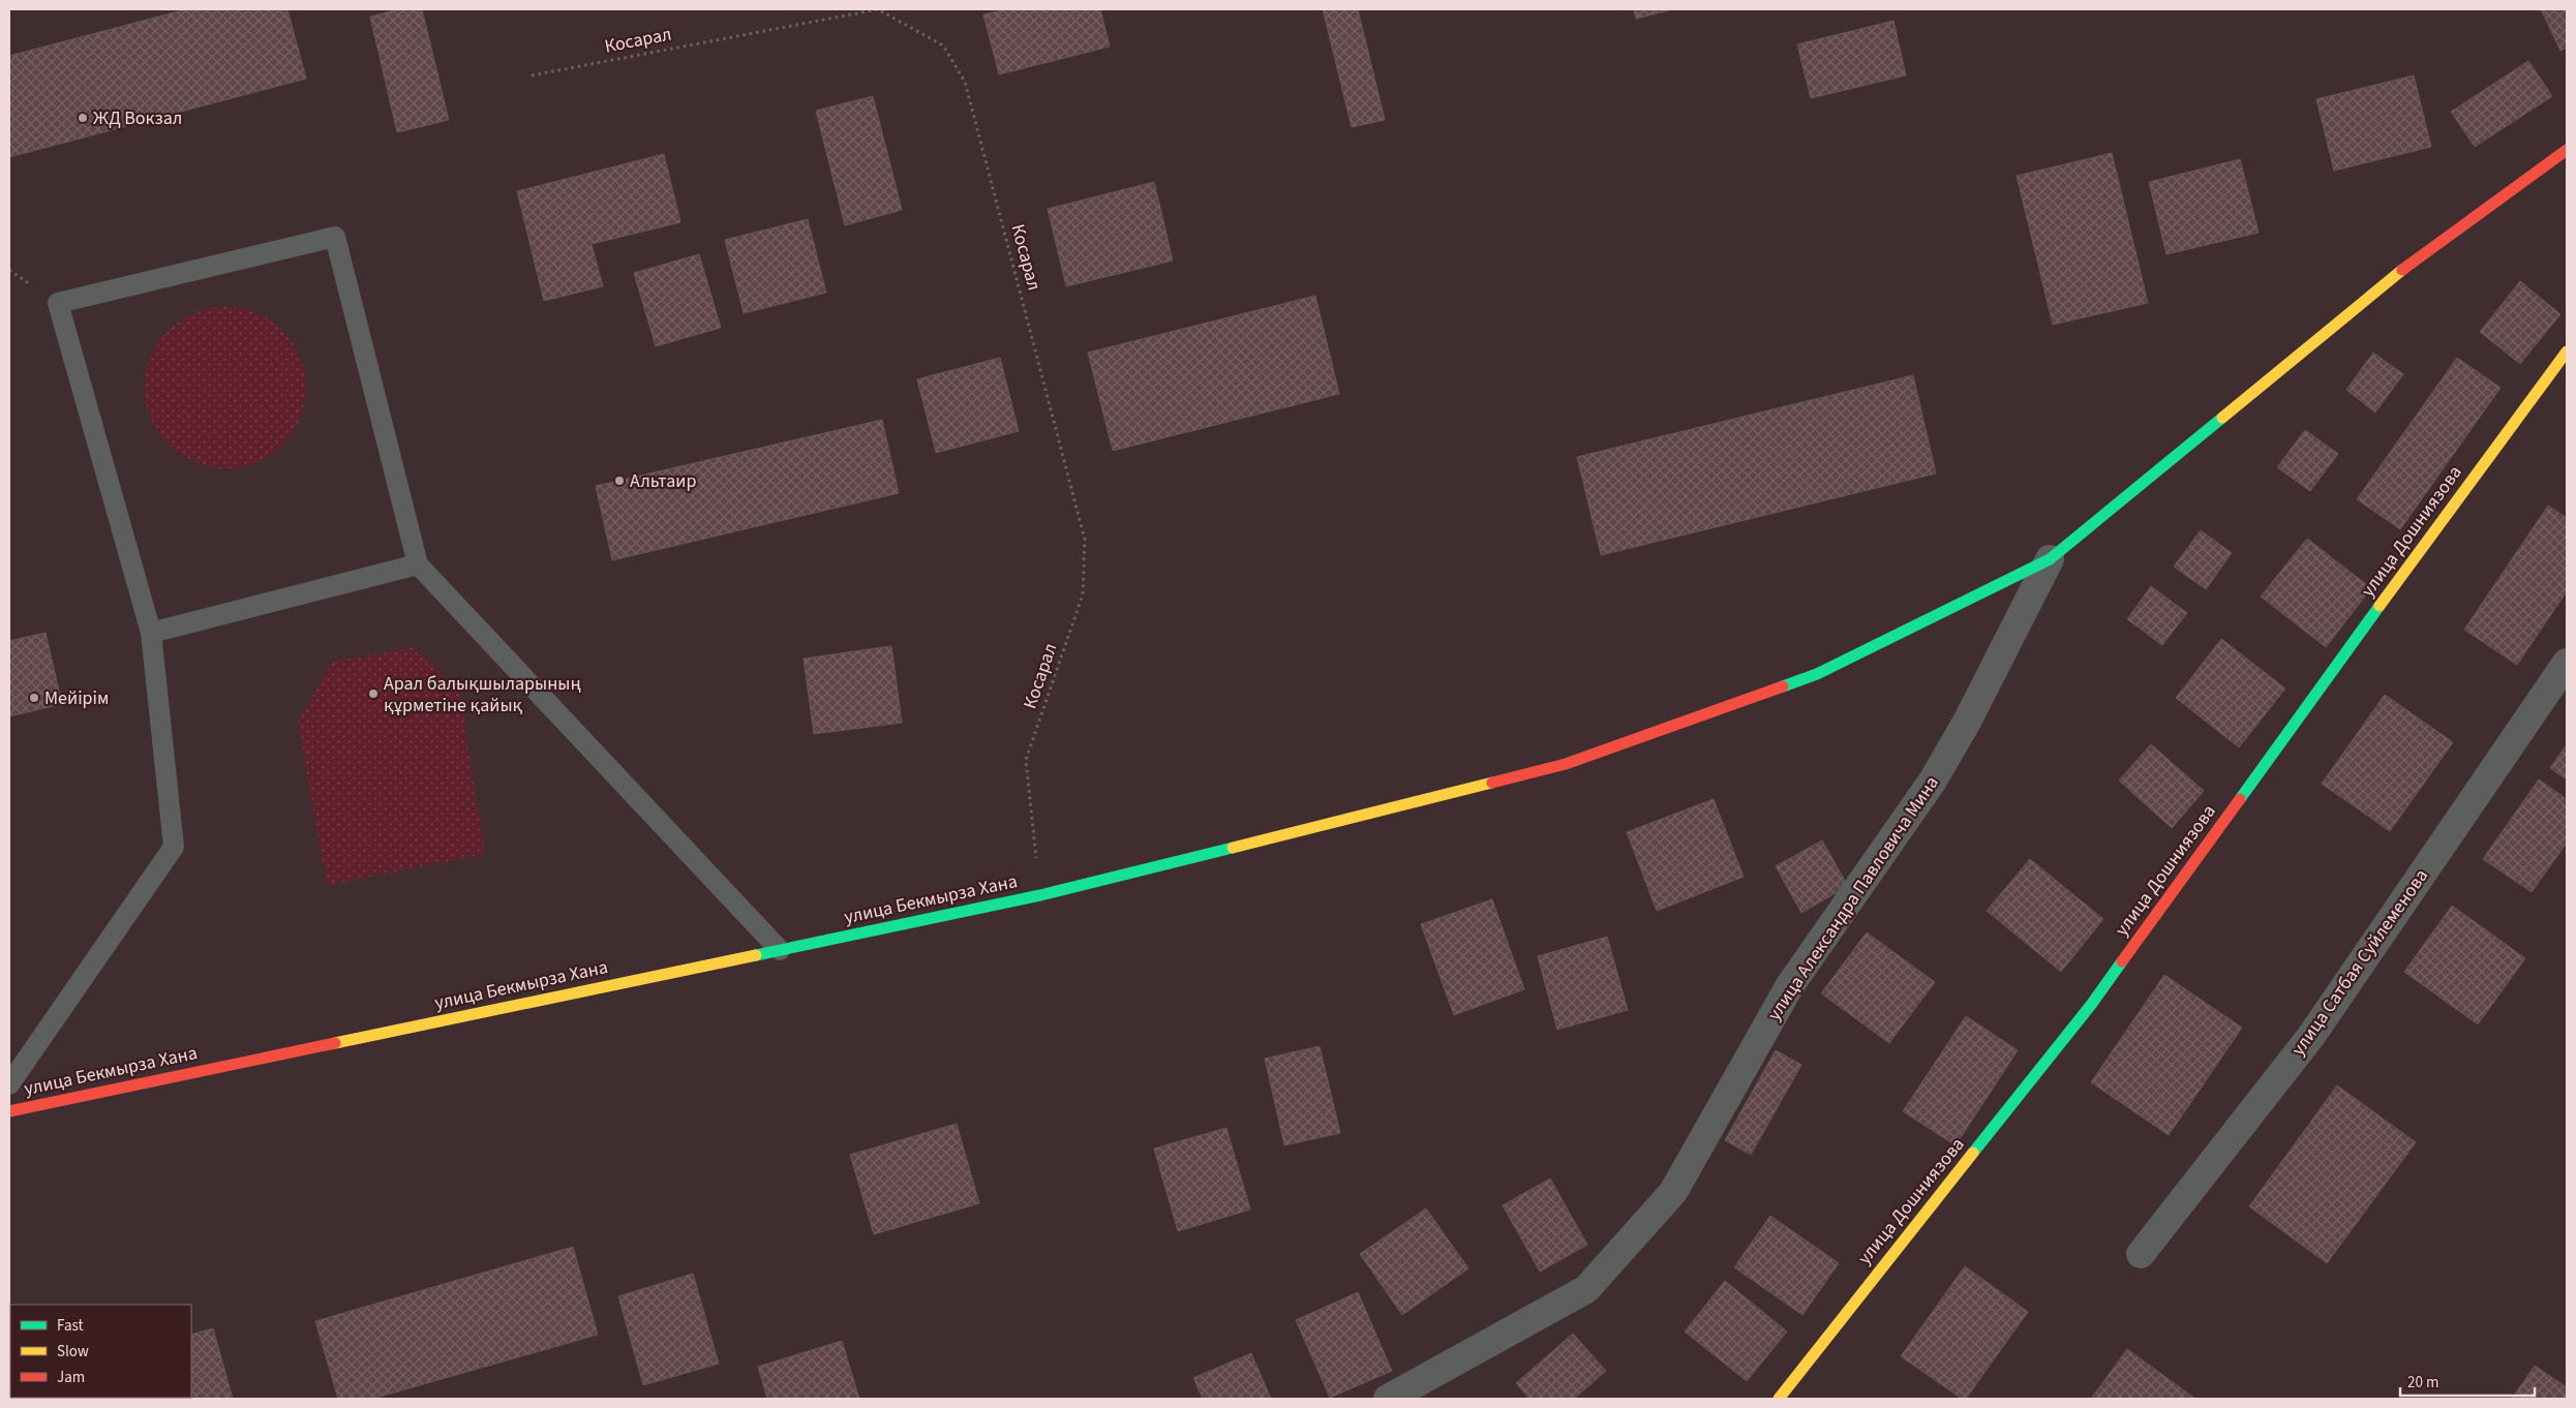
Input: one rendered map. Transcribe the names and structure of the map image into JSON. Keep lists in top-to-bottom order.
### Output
{
  "streets": {
    "street": [
      "улица Дошниязова",
      "улица Александра Павловича Мина",
      "улица Бекмырза Хана",
      "улица Сатбая Суйлеменова"
    ],
    "path": ["Косарал"]
  },
  "crossings": [
    ["Косарал", "улица Бекмырза Хана"],
    ["улица Александра Павловича Мина", "улица Бекмырза Хана"]
  ],
  "places": [
    "ЖД Вокзал",
    "Альтаир",
    "Арал балықшыларының құрметіне қайық",
    "Мейірім"
  ],
  "legend": ["Fast", "Slow", "Jam"],
  "scale_bar": "20 m"
}
